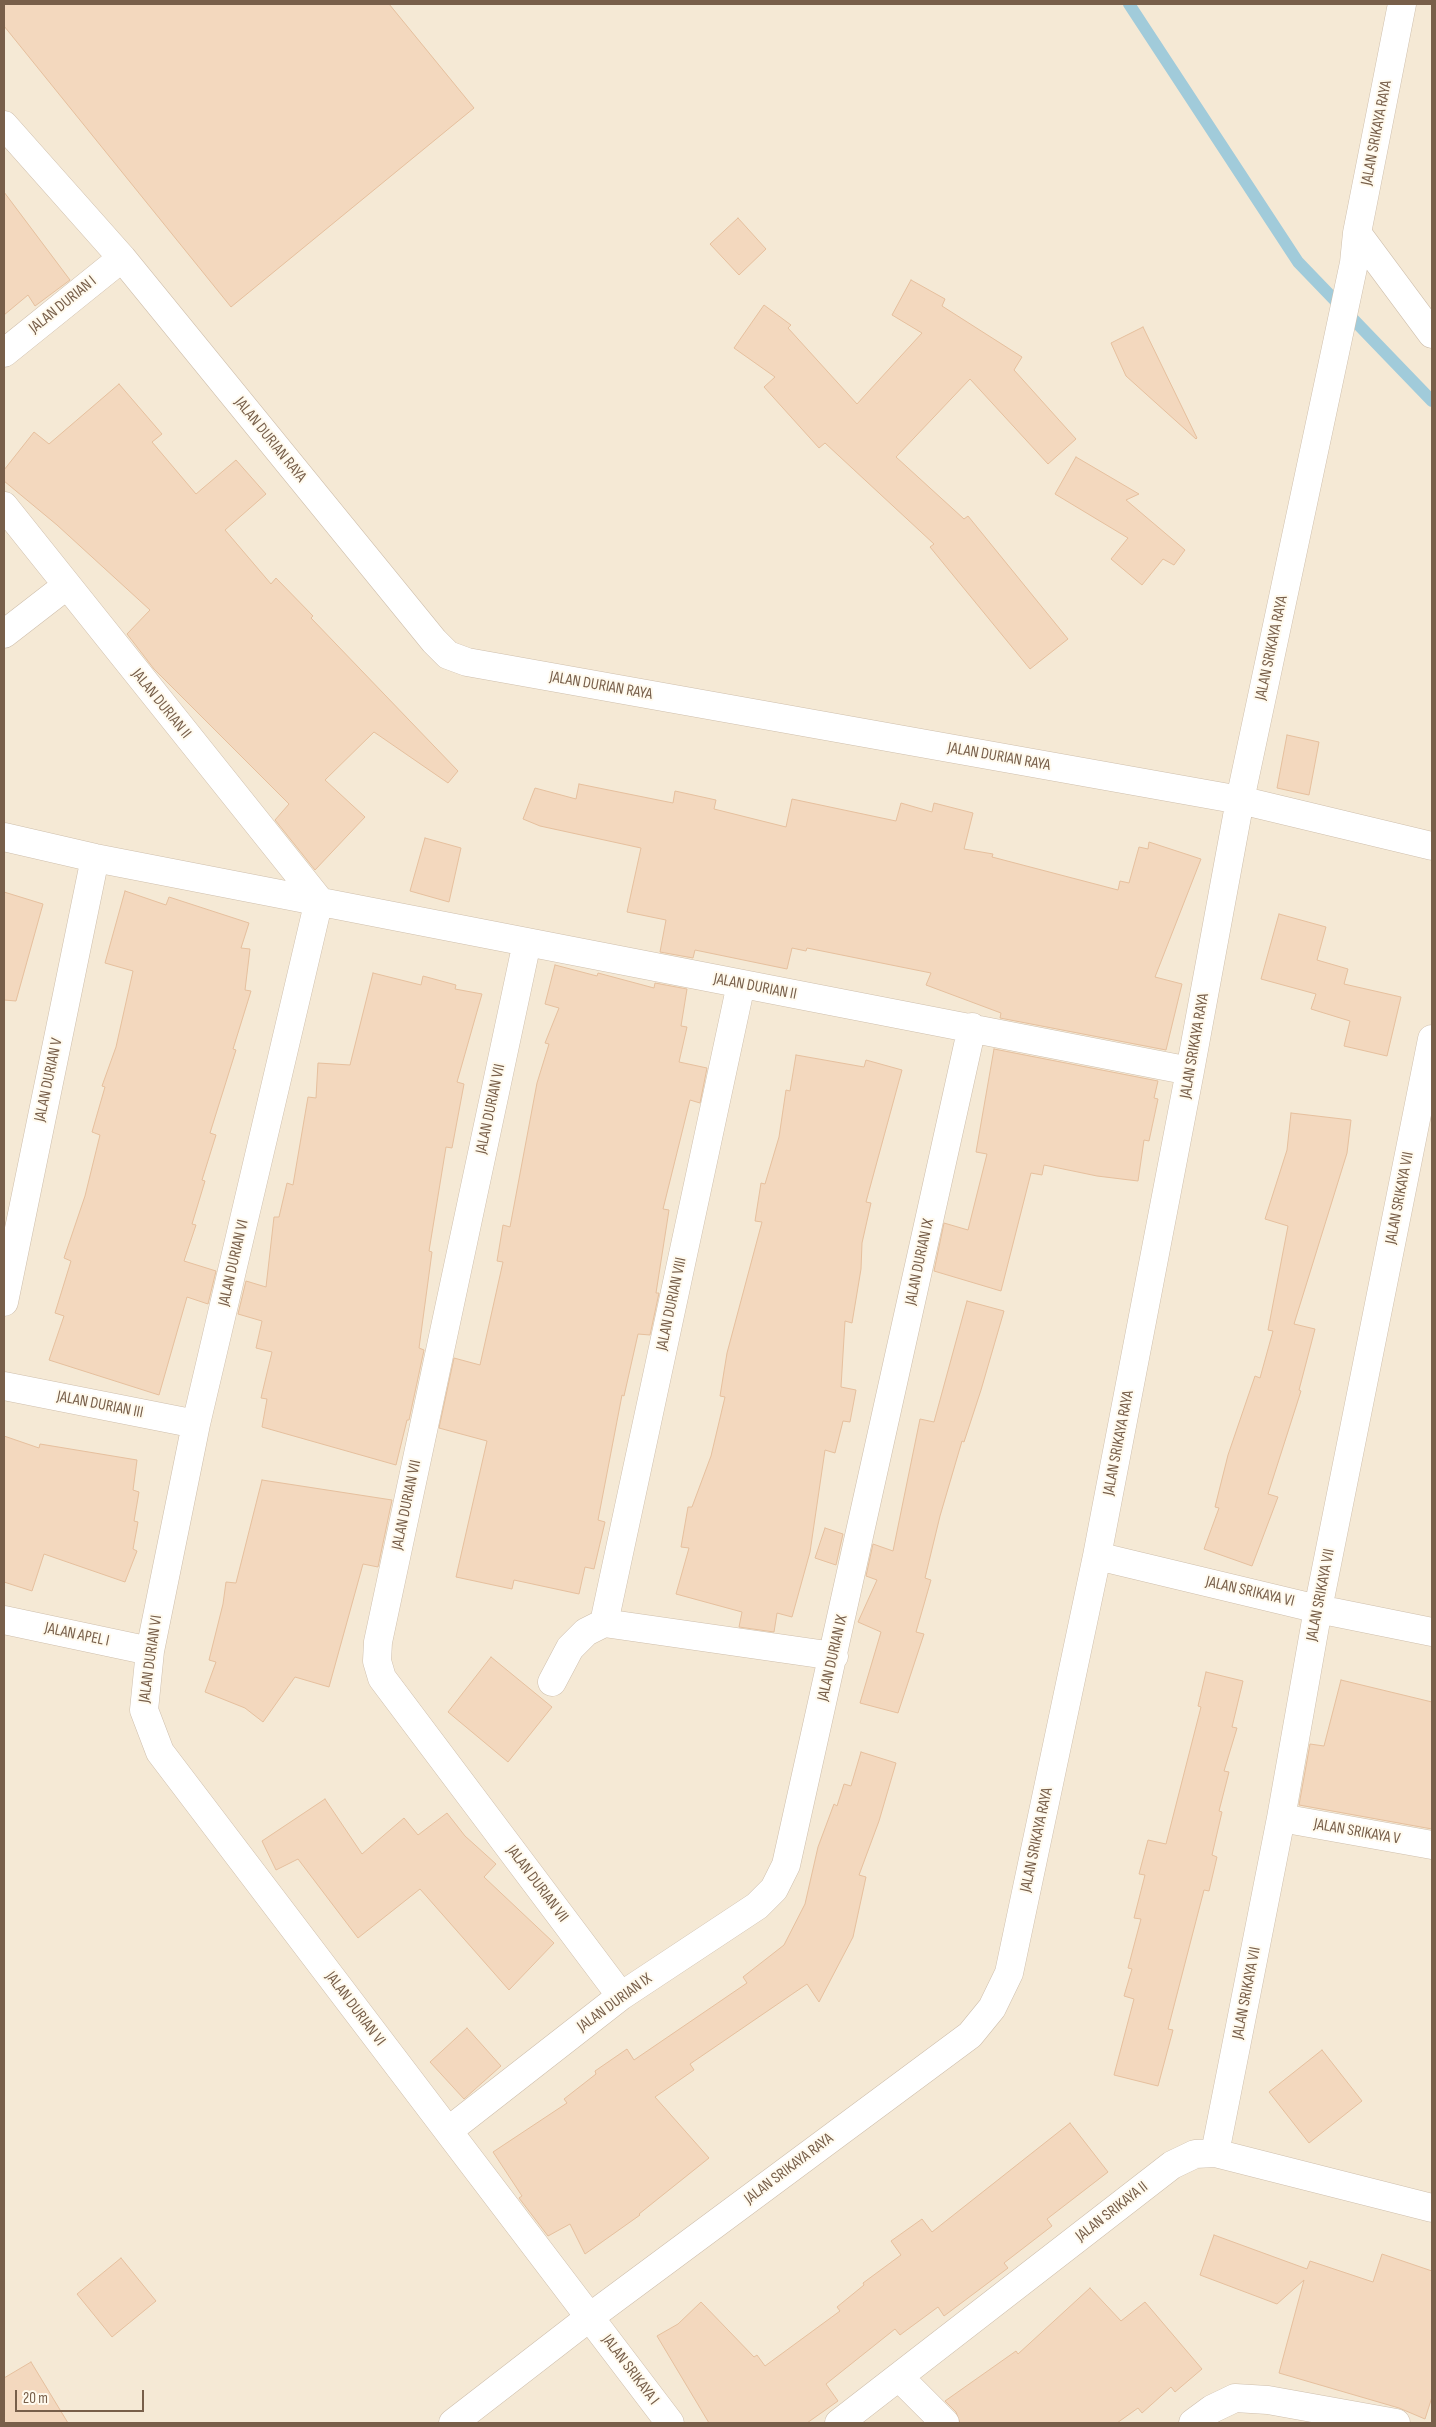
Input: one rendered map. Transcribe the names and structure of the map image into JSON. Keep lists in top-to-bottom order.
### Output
{
  "streets": {
    "street": [
      "JALAN SRIKAYA RAYA",
      "JALAN DURIAN I",
      "JALAN DURIAN RAYA",
      "JALAN DURIAN II",
      "JALAN DURIAN V",
      "JALAN DURIAN VII",
      "JALAN SRIKAYA VII",
      "JALAN DURIAN IX",
      "JALAN DURIAN VI",
      "JALAN DURIAN VIII",
      "JALAN DURIAN III",
      "JALAN SRIKAYA VI",
      "JALAN APEL I",
      "JALAN SRIKAYA V",
      "JALAN SRIKAYA II",
      "JALAN SRIKAYA I"
    ]
  },
  "crossings": [
    ["JALAN SRIKAYA RAYA", "JALAN DURIAN RAYA"],
    ["JALAN SRIKAYA RAYA", "JALAN DURIAN II"],
    ["JALAN SRIKAYA RAYA", "JALAN DURIAN VI"],
    ["JALAN SRIKAYA RAYA", "JALAN SRIKAYA VI"],
    ["JALAN SRIKAYA RAYA", "JALAN SRIKAYA I"],
    ["JALAN DURIAN I", "JALAN DURIAN RAYA"],
    ["JALAN DURIAN II", "JALAN DURIAN V"],
    ["JALAN DURIAN II", "JALAN DURIAN VII"],
    ["JALAN DURIAN II", "JALAN DURIAN IX"],
    ["JALAN DURIAN II", "JALAN DURIAN VI"],
    ["JALAN DURIAN II", "JALAN DURIAN VIII"],
    ["JALAN DURIAN VII", "JALAN DURIAN IX"],
    ["JALAN SRIKAYA VII", "JALAN SRIKAYA VI"],
    ["JALAN SRIKAYA VII", "JALAN SRIKAYA V"],
    ["JALAN SRIKAYA VII", "JALAN SRIKAYA II"],
    ["JALAN DURIAN IX", "JALAN DURIAN VI"],
    ["JALAN DURIAN VI", "JALAN DURIAN III"],
    ["JALAN DURIAN VI", "JALAN APEL I"],
    ["JALAN DURIAN VI", "JALAN SRIKAYA I"]
  ],
  "scale_bar": "20 m"
}
